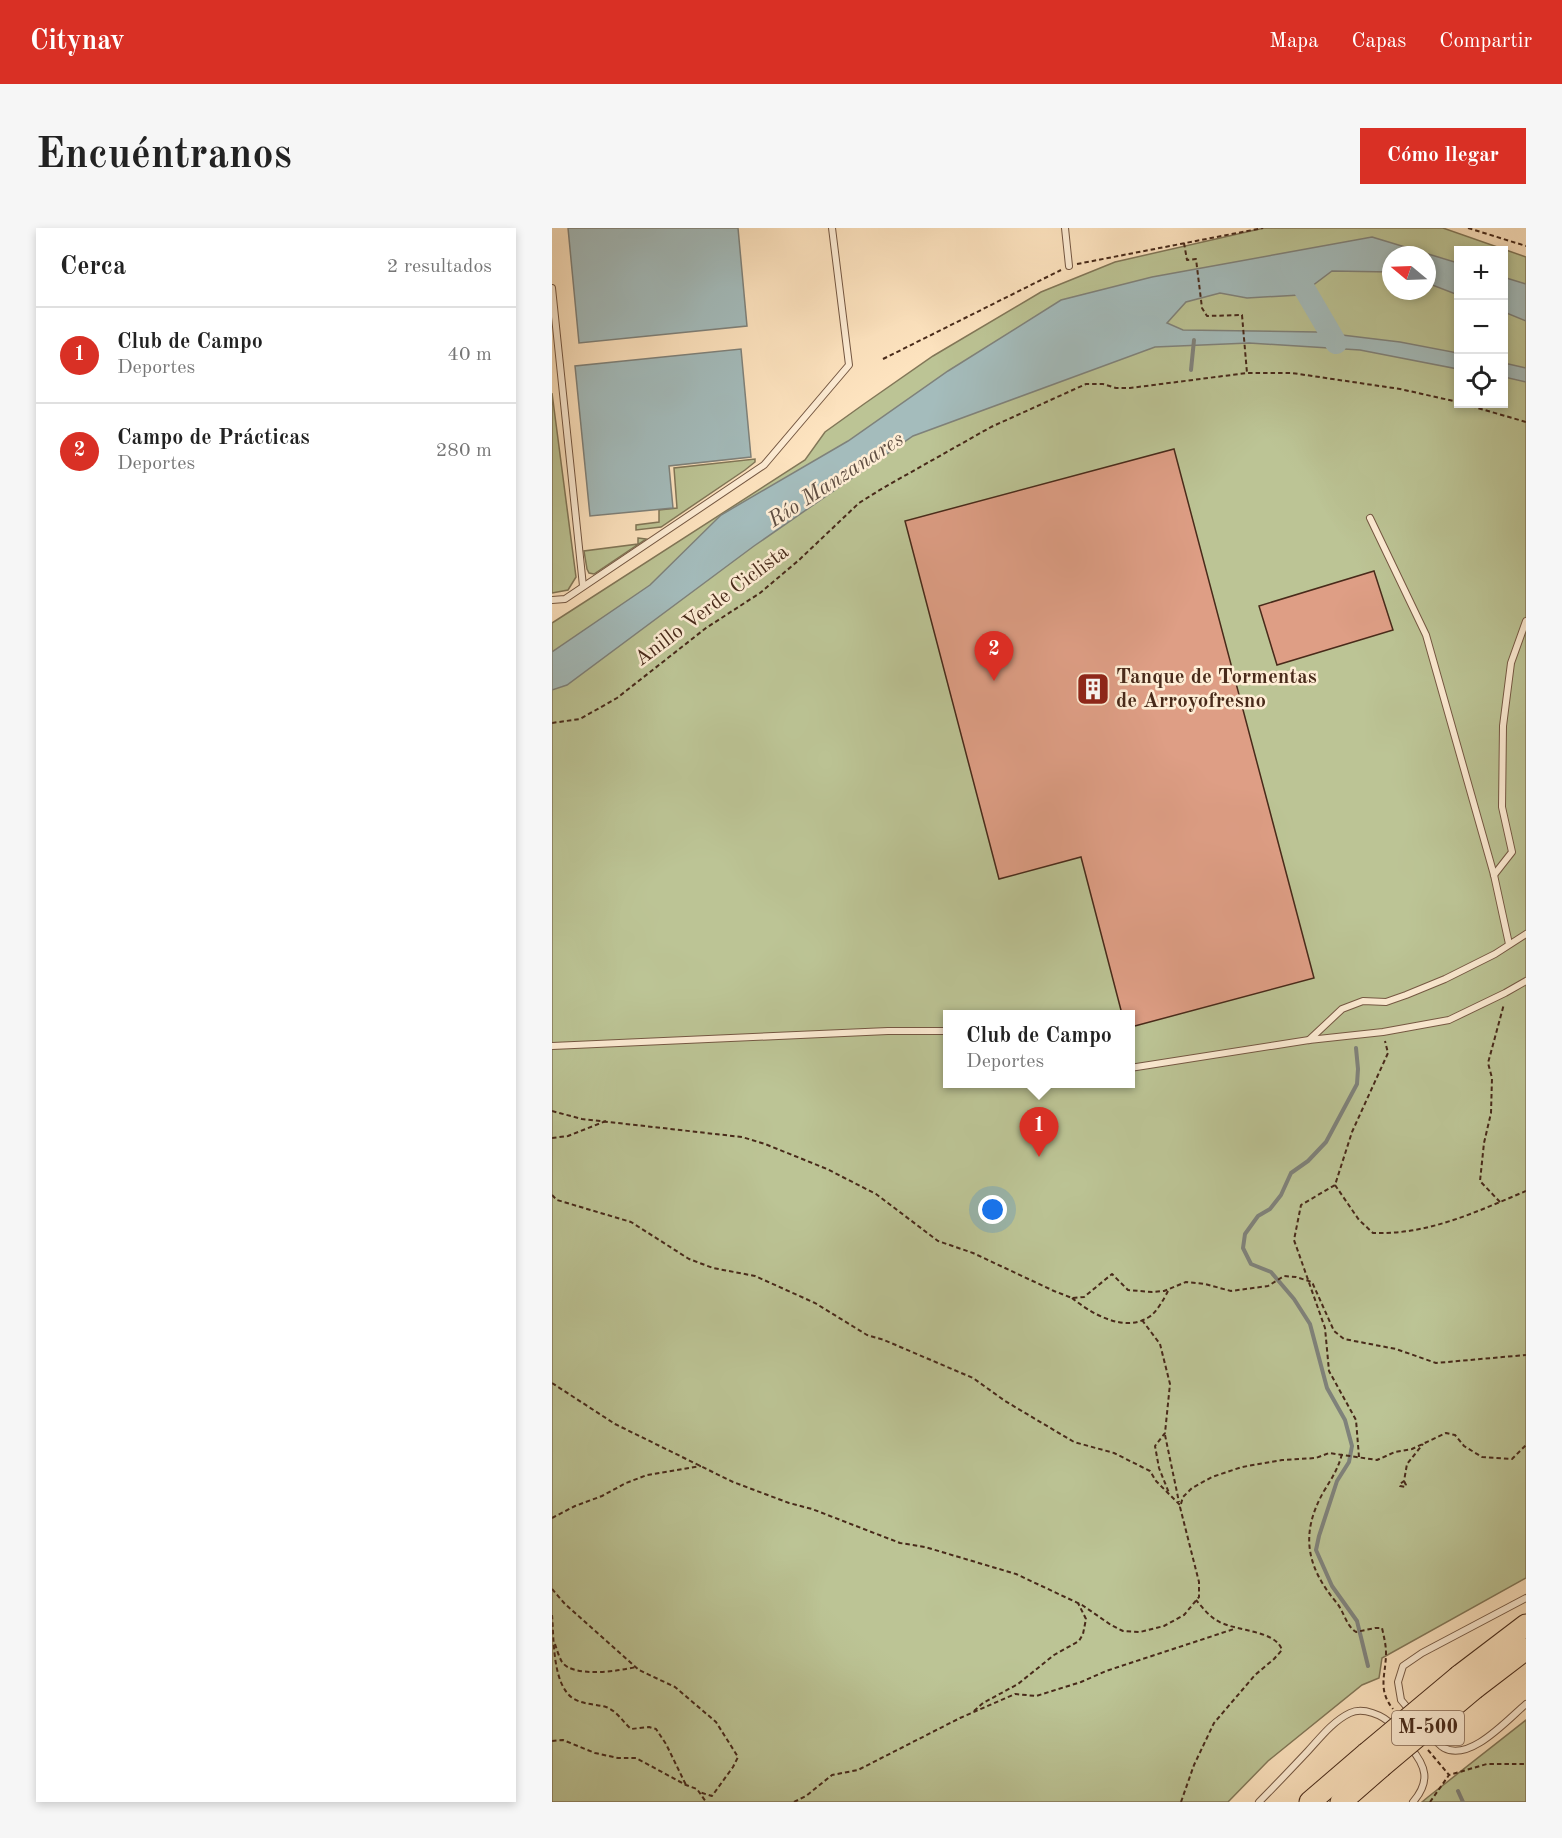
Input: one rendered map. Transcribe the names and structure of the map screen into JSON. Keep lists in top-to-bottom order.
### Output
{
  "streets": {
    "highway": ["M-500"],
    "path": ["Anillo Verde Ciclista"]
  },
  "water": ["Río Manzanares"],
  "places": {
    "building": ["Tanque de Tormentas de Arroyofresno"]
  },
  "north": "left",
  "page": {
    "header": "Citynav",
    "nav": ["Mapa", "Capas", "Compartir"],
    "buttons": "Cómo llegar",
    "title": "Encuéntranos",
    "heading": ["Cerca", "2 resultados"],
    "map_buttons": ["+", "−"],
    "list": [
      {
        "mark": "1",
        "name": "Club de Campo",
        "note": "Deportes",
        "value": "40 m"
      },
      {
        "mark": "2",
        "name": "Campo de Prácticas",
        "note": "Deportes",
        "value": "280 m"
      }
    ],
    "pins": ["2", "1"],
    "popup": ["Club de Campo", "Deportes"]
  }
}
